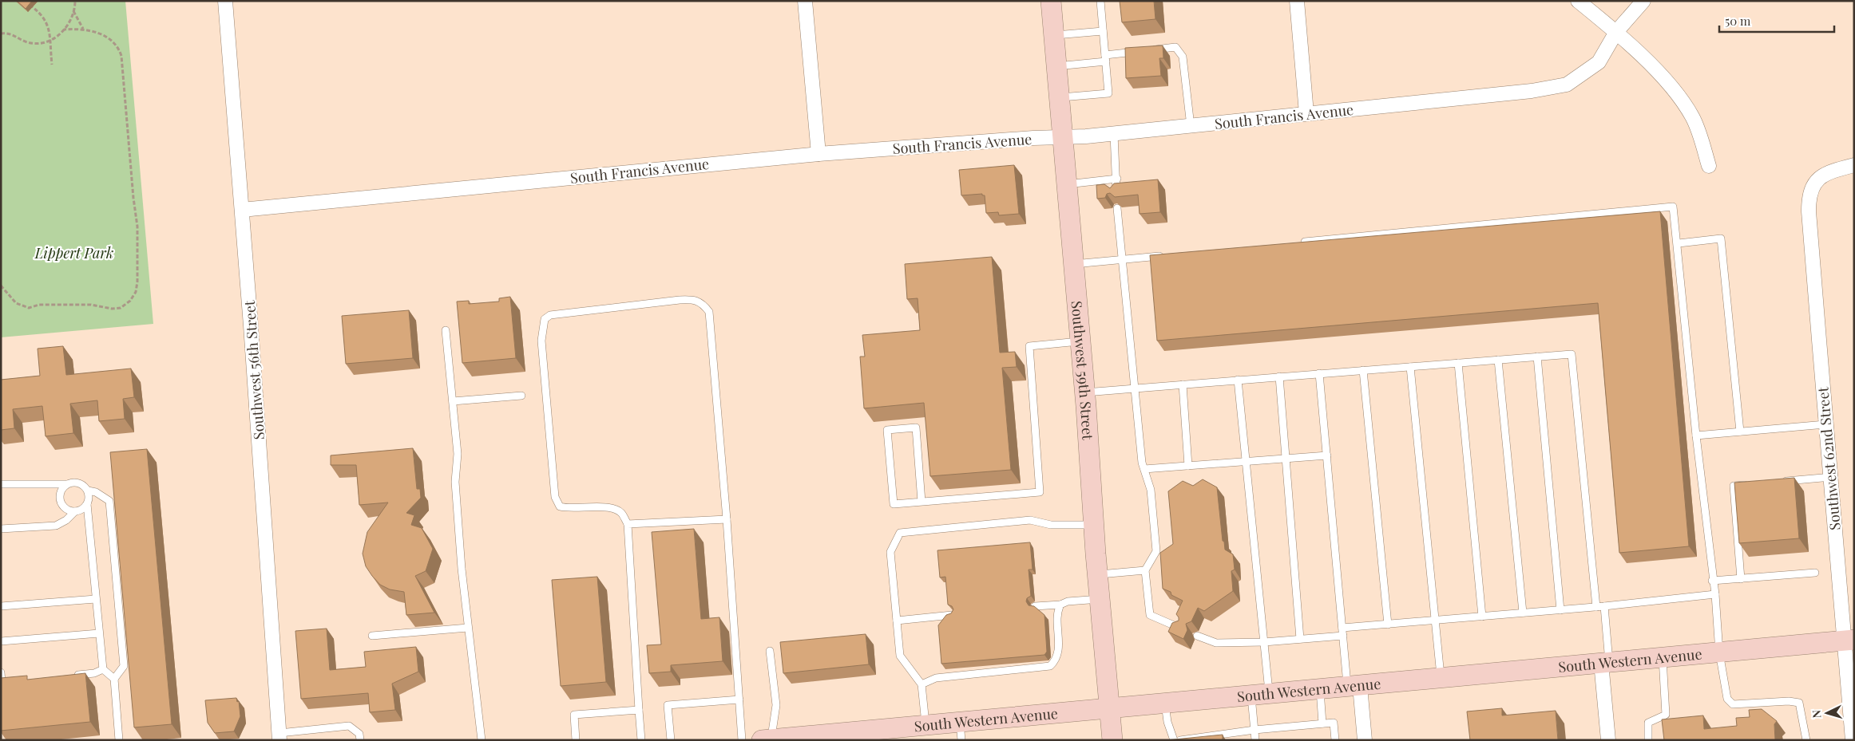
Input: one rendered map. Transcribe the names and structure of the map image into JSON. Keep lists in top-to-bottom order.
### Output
{
  "streets": {
    "main road": ["Southwest 59th Street", "South Western Avenue"],
    "street": ["South Francis Avenue", "Southwest 56th Street", "Southwest 62nd Street"]
  },
  "crossings": [
    ["South Francis Avenue", "Southwest 56th Street"],
    ["South Francis Avenue", "Southwest 59th Street"],
    ["Southwest 59th Street", "South Western Avenue"],
    ["Southwest 62nd Street", "South Western Avenue"]
  ],
  "parks": ["Lippert Park"],
  "scale_bar": "50 m",
  "north": "left"
}
